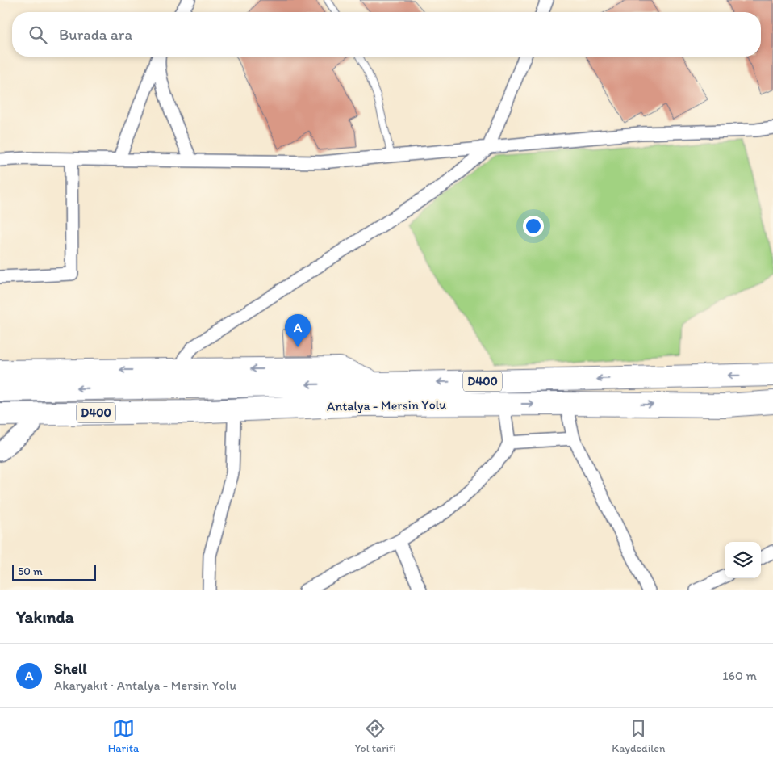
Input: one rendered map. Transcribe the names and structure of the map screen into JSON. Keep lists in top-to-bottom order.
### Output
{
  "streets": {
    "highway": ["D400", "Antalya - Mersin Yolu"]
  },
  "scale_bar": "50 m",
  "page": {
    "search": "Burada ara",
    "pins": "A",
    "scale": "50 m",
    "heading": "Yakında",
    "list": [
      {
        "mark": "A",
        "name": "Shell",
        "note": "Akaryakıt · Antalya - Mersin Yolu",
        "value": "160 m"
      }
    ],
    "nav": ["Harita", "Yol tarifi", "Kaydedilen"]
  }
}
